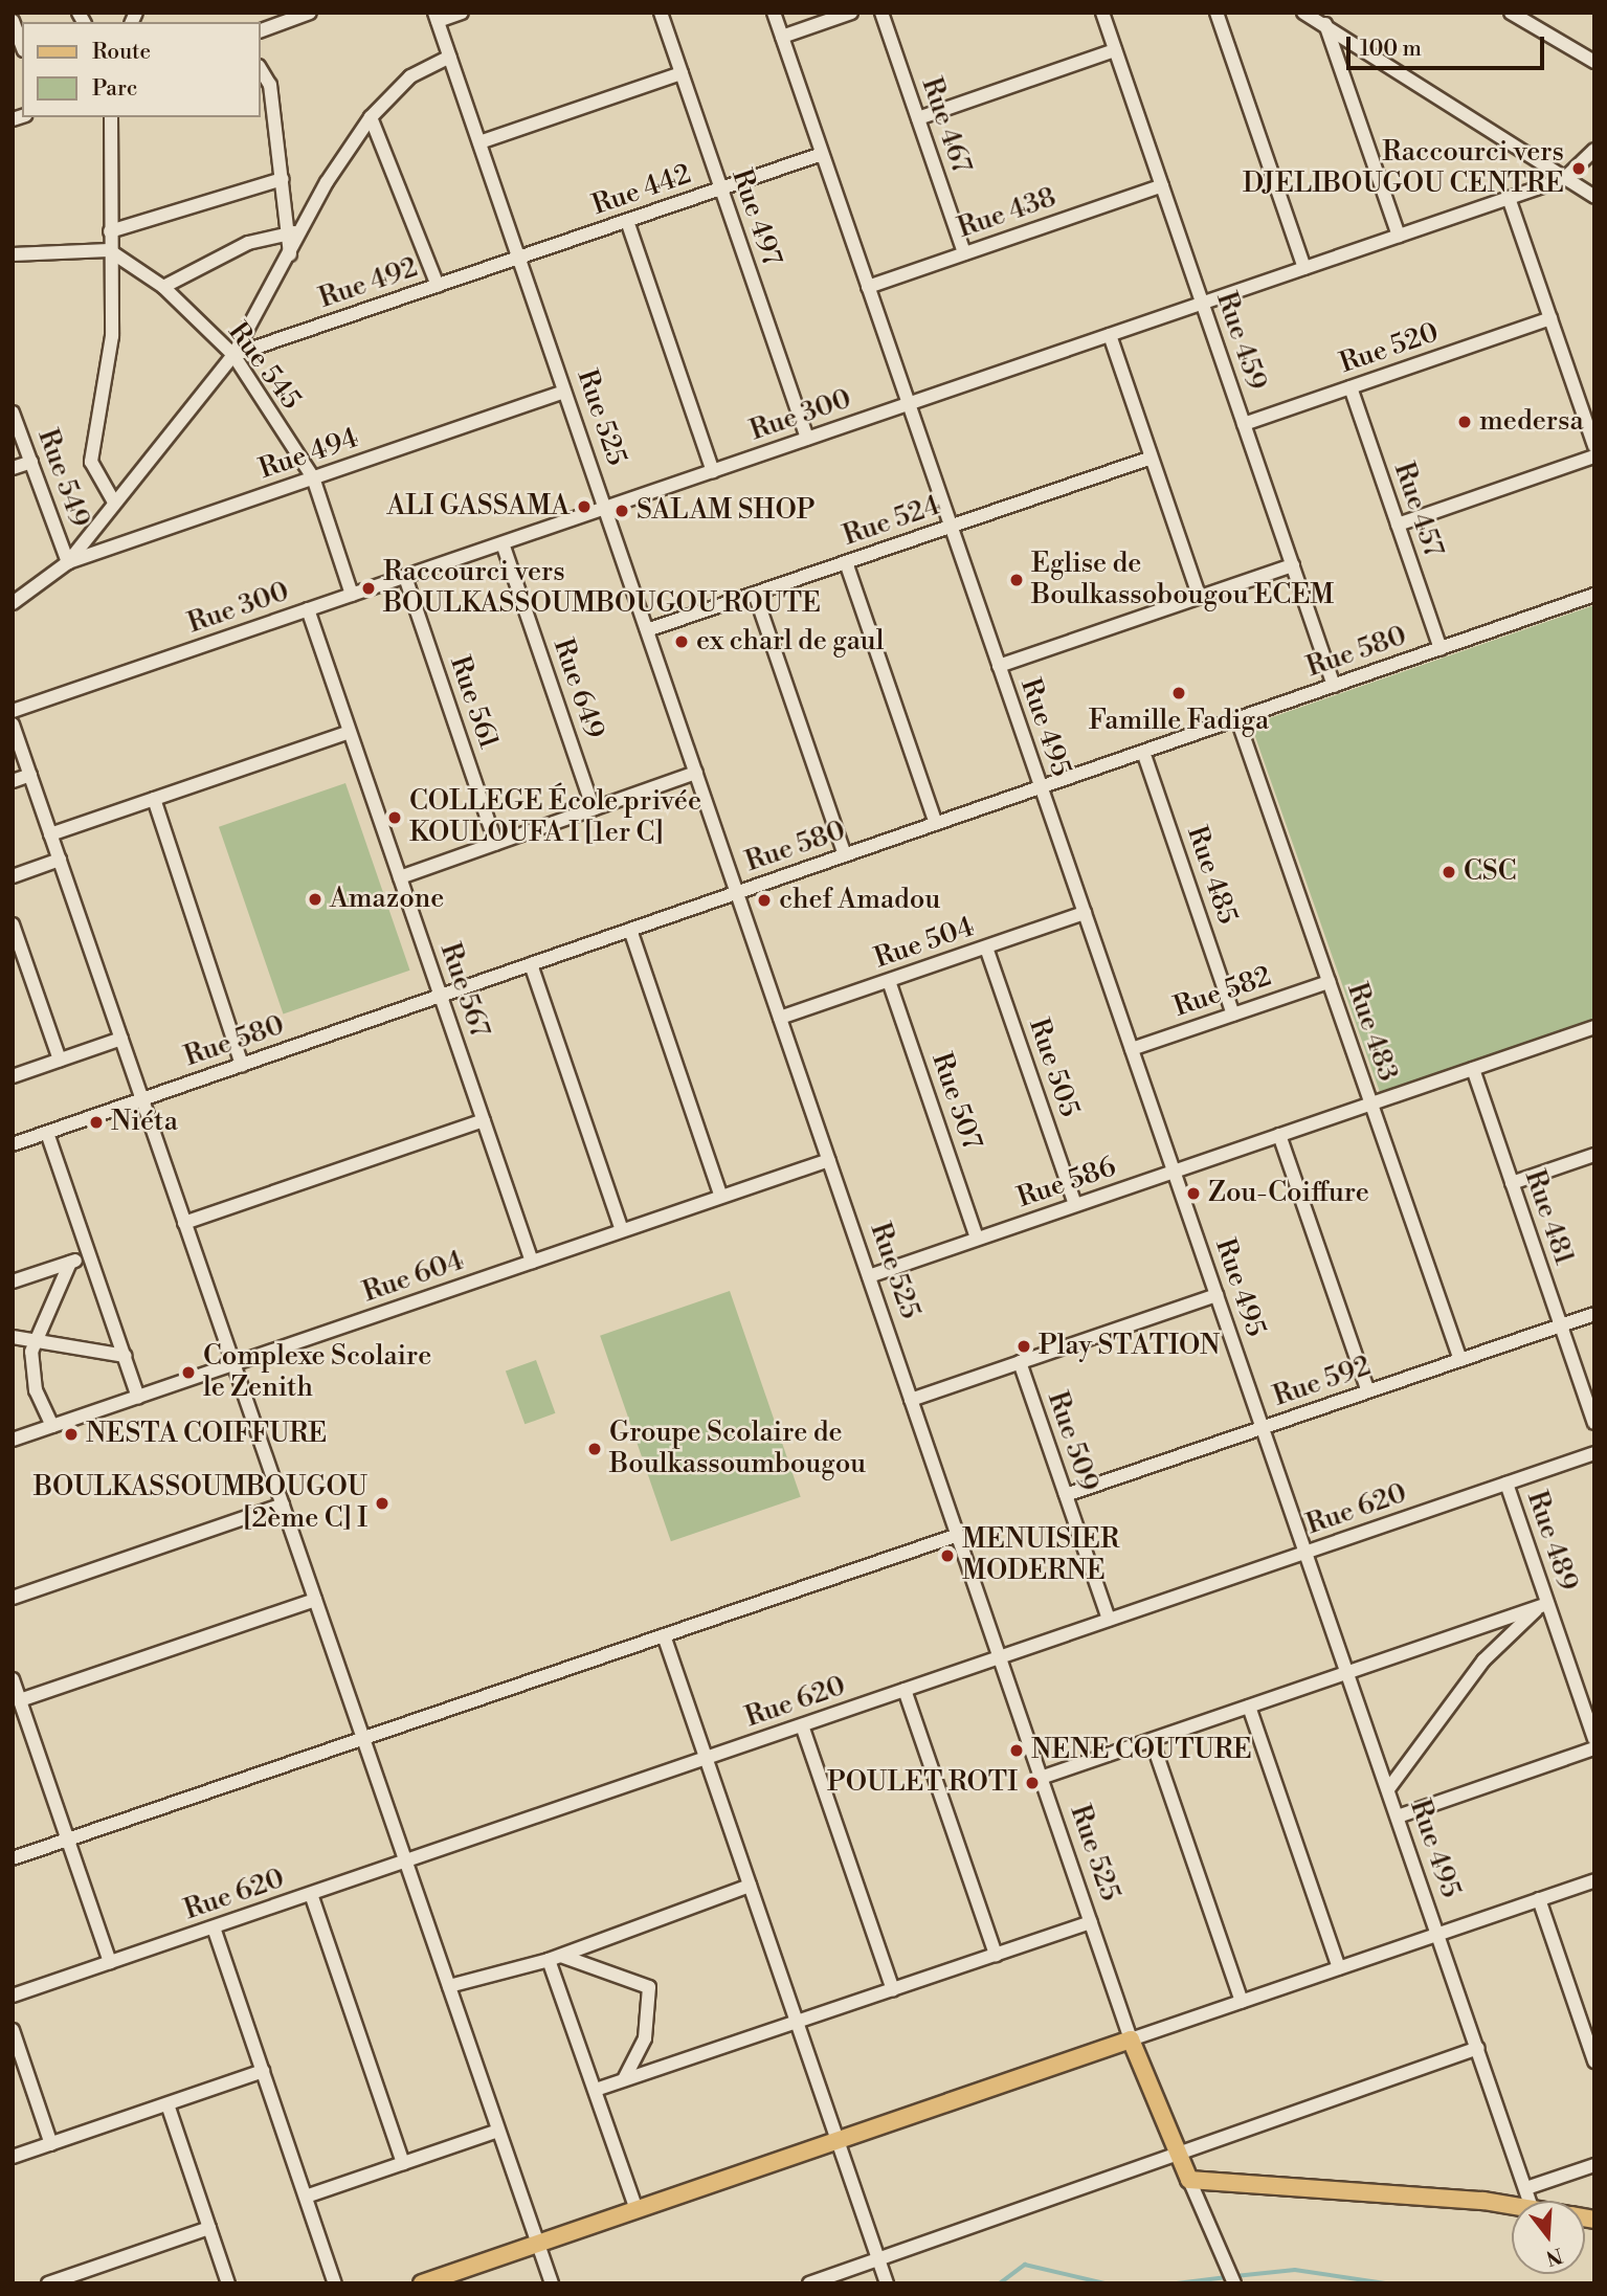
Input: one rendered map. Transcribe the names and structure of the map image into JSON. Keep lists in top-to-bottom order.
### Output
{
  "streets": {
    "main road": ["Rue 525"],
    "street": [
      "Rue 467",
      "Rue 442",
      "Rue 438",
      "Rue 497",
      "Rue 492",
      "Rue 459",
      "Rue 520",
      "Rue 545",
      "Rue 300",
      "Rue 494",
      "Rue 549",
      "Rue 457",
      "Rue 524",
      "Rue 580",
      "Rue 649",
      "Rue 561",
      "Rue 495",
      "Rue 485",
      "Rue 504",
      "Rue 567",
      "Rue 582",
      "Rue 483",
      "Rue 505",
      "Rue 507",
      "Rue 586",
      "Rue 481",
      "Rue 604",
      "Rue 592",
      "Rue 509",
      "Rue 620",
      "Rue 489"
    ]
  },
  "crossings": [
    ["Rue 467", "Rue 438"],
    ["Rue 442", "Rue 497"],
    ["Rue 442", "Rue 492"],
    ["Rue 442", "Rue 525"],
    ["Rue 442", "Rue 495"],
    ["Rue 438", "Rue 459"],
    ["Rue 438", "Rue 495"],
    ["Rue 497", "Rue 300"],
    ["Rue 492", "Rue 545"],
    ["Rue 492", "Rue 525"],
    ["Rue 459", "Rue 520"],
    ["Rue 459", "Rue 300"],
    ["Rue 459", "Rue 580"],
    ["Rue 520", "Rue 457"],
    ["Rue 545", "Rue 300"],
    ["Rue 545", "Rue 494"],
    ["Rue 300", "Rue 525"],
    ["Rue 300", "Rue 649"],
    ["Rue 300", "Rue 561"],
    ["Rue 300", "Rue 495"],
    ["Rue 300", "Rue 567"],
    ["Rue 525", "Rue 494"],
    ["Rue 525", "Rue 524"],
    ["Rue 525", "Rue 580"],
    ["Rue 525", "Rue 504"],
    ["Rue 525", "Rue 586"],
    ["Rue 525", "Rue 604"],
    ["Rue 525", "Rue 620"],
    ["Rue 494", "Rue 549"],
    ["Rue 457", "Rue 580"],
    ["Rue 524", "Rue 495"],
    ["Rue 580", "Rue 495"],
    ["Rue 580", "Rue 485"],
    ["Rue 580", "Rue 567"],
    ["Rue 580", "Rue 483"],
    ["Rue 495", "Rue 504"],
    ["Rue 495", "Rue 582"],
    ["Rue 495", "Rue 586"],
    ["Rue 495", "Rue 592"],
    ["Rue 495", "Rue 620"],
    ["Rue 485", "Rue 582"],
    ["Rue 504", "Rue 505"],
    ["Rue 504", "Rue 507"],
    ["Rue 567", "Rue 604"],
    ["Rue 582", "Rue 483"],
    ["Rue 483", "Rue 586"],
    ["Rue 483", "Rue 592"],
    ["Rue 505", "Rue 586"],
    ["Rue 507", "Rue 586"],
    ["Rue 586", "Rue 481"],
    ["Rue 481", "Rue 592"],
    ["Rue 592", "Rue 509"],
    ["Rue 509", "Rue 620"],
    ["Rue 620", "Rue 489"]
  ],
  "places": [
    "Raccourci vers DJELIBOUGOU CENTRE",
    "medersa",
    "ALI GASSAMA",
    "SALAM SHOP",
    "Eglise de Boulkassobougou ECEM",
    "Raccourci vers BOULKASSOUMBOUGOU ROUTE",
    "ex charl de gaul",
    "Famille Fadiga",
    "COLLEGE École privée KOULOUFA I [1er C]",
    "CSC",
    "Amazone",
    "chef Amadou",
    "Niéta",
    "Zou-Coiffure",
    "Play STATION",
    "Complexe Scolaire le Zenith",
    "NESTA COIFFURE",
    "Groupe Scolaire de Boulkassoumbougou",
    "BOULKASSOUMBOUGOU [2ème C] I",
    "MENUISIER MODERNE",
    "NENE COUTURE",
    "POULET ROTI"
  ],
  "legend": ["Route", "Parc"],
  "scale_bar": "100 m",
  "north": "bottom"
}
